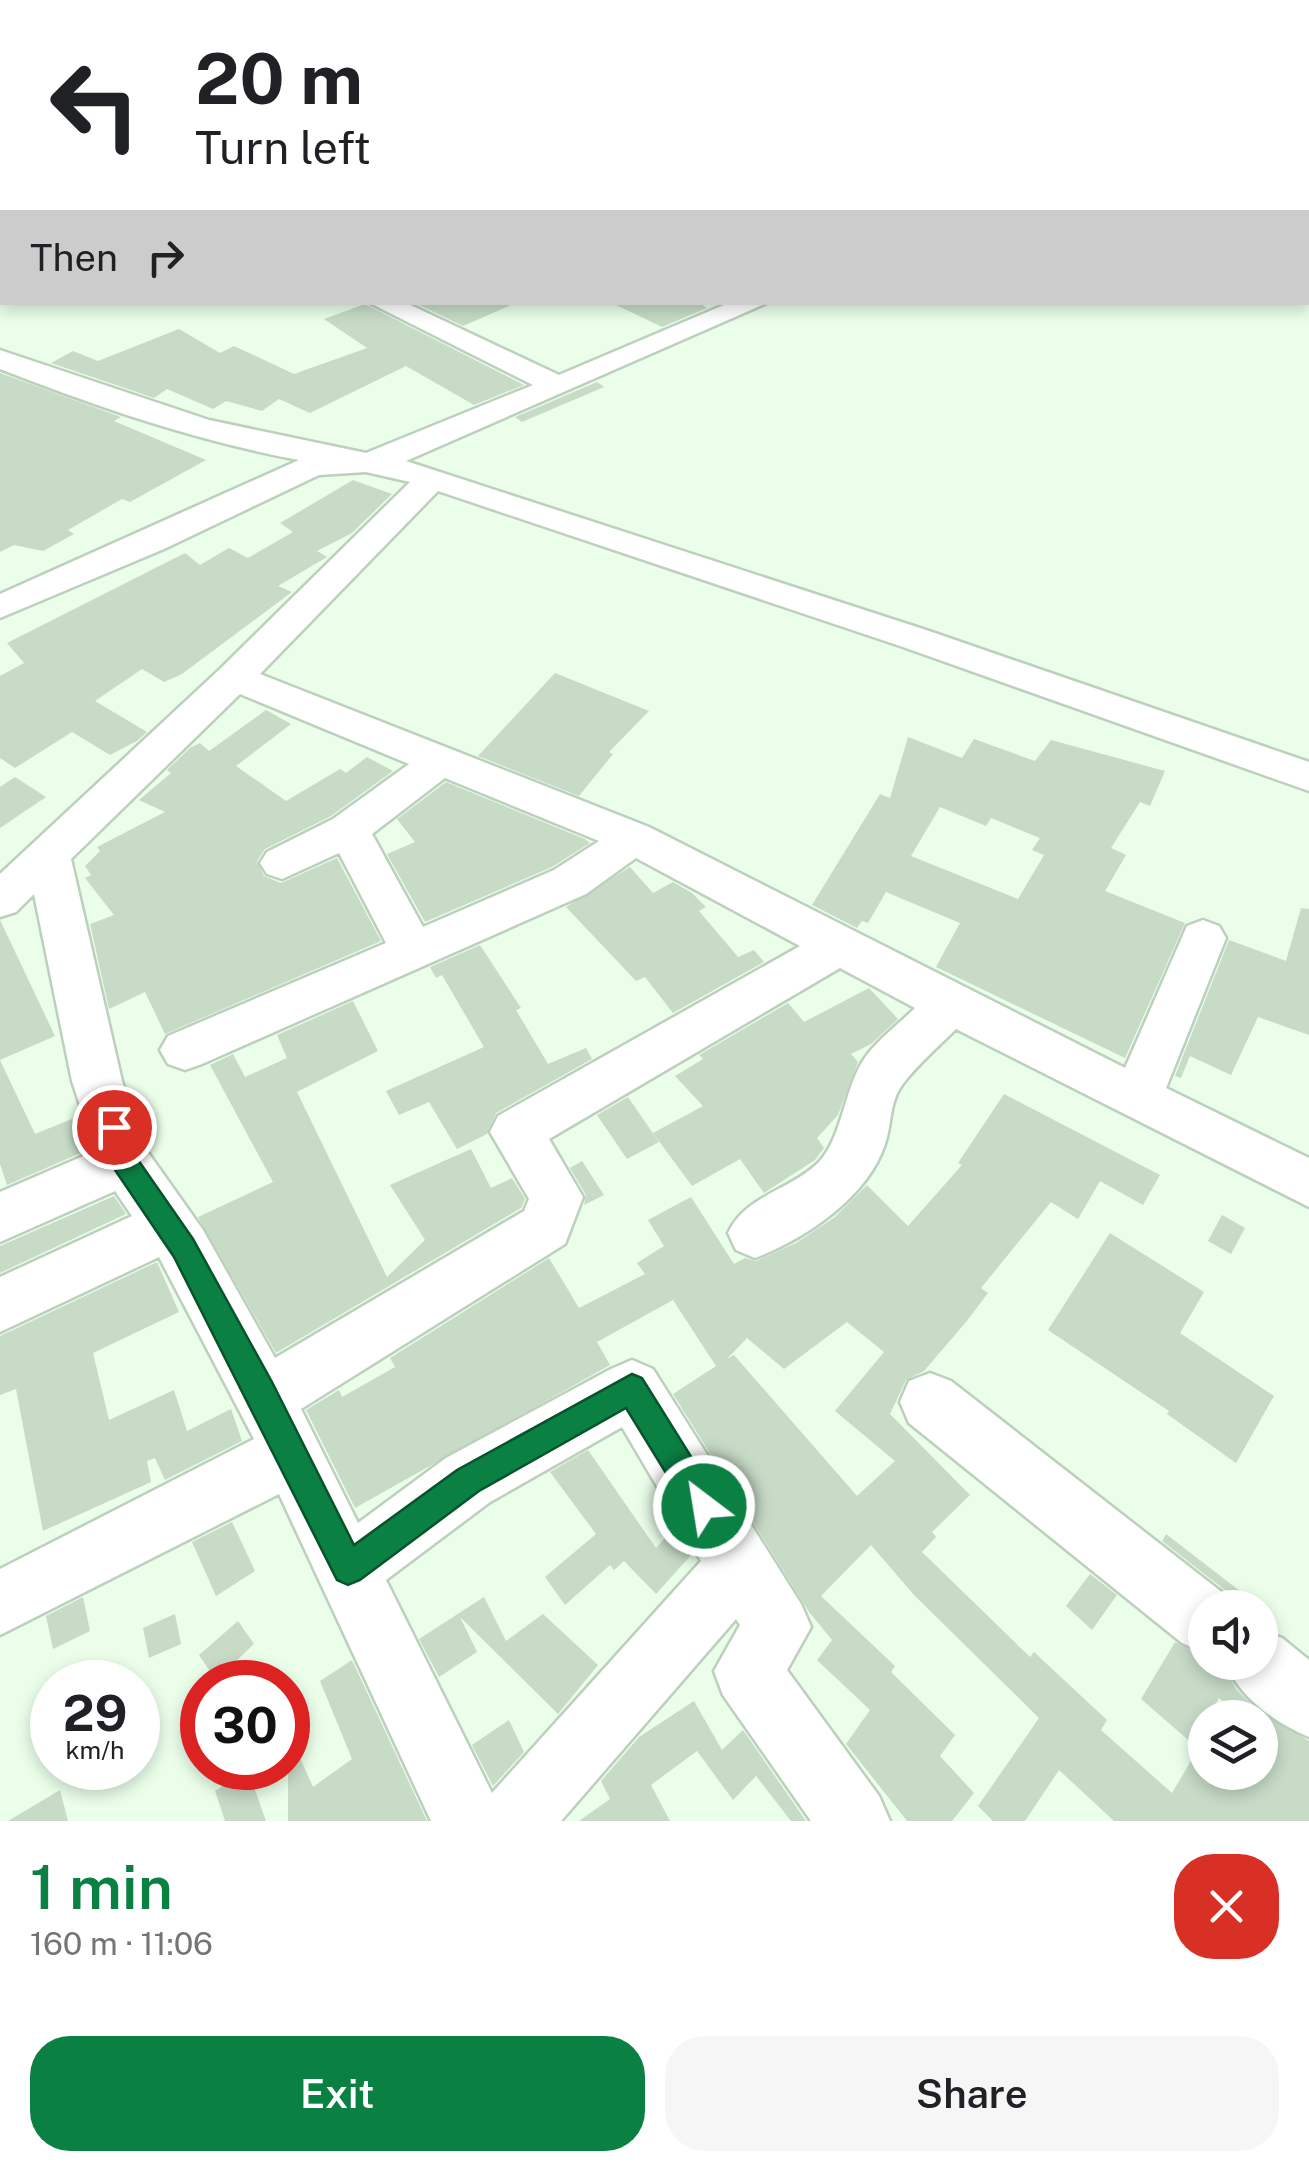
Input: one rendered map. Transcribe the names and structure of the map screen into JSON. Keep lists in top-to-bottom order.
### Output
{
  "page": {
    "turn": ["20 m", "Turn left"],
    "then": "Then",
    "speed": "29 km/h",
    "limit": "30",
    "heading": ["1 min", "160 m · 11:06"],
    "buttons": ["Exit", "Share"]
  }
}
